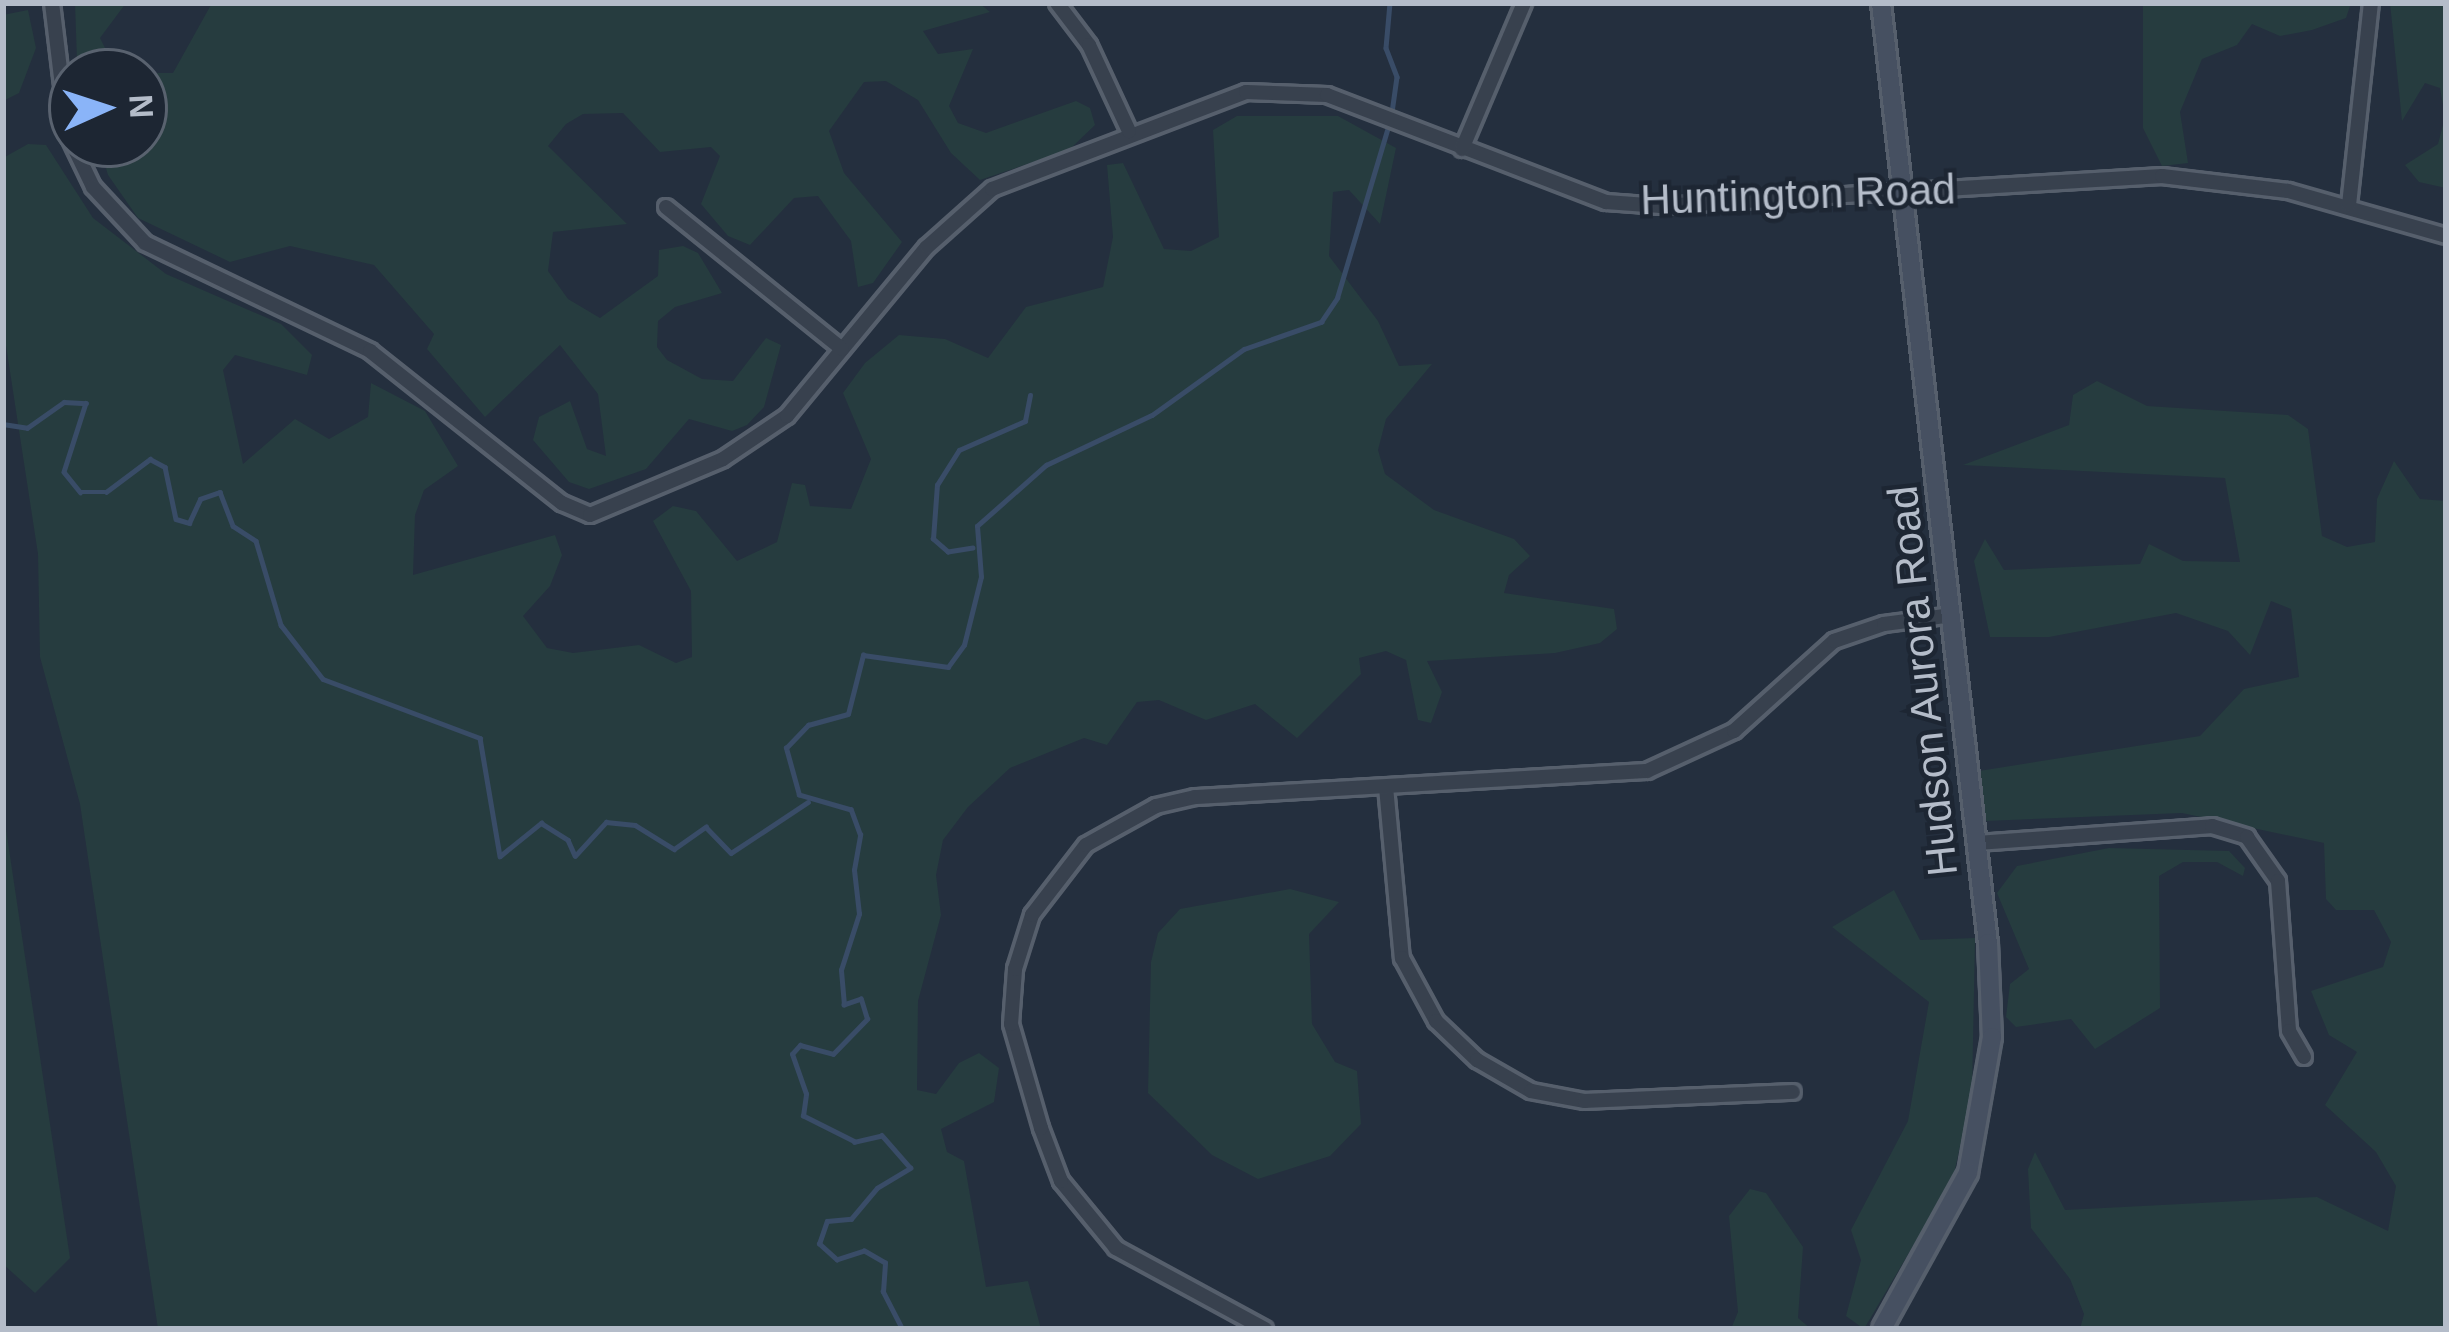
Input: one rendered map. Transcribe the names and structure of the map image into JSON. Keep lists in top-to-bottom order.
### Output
{
  "streets": {
    "street": ["Huntington Road", "Hudson Aurora Road"]
  },
  "crossings": [
    ["Huntington Road", "Hudson Aurora Road"]
  ],
  "north": "right"
}
